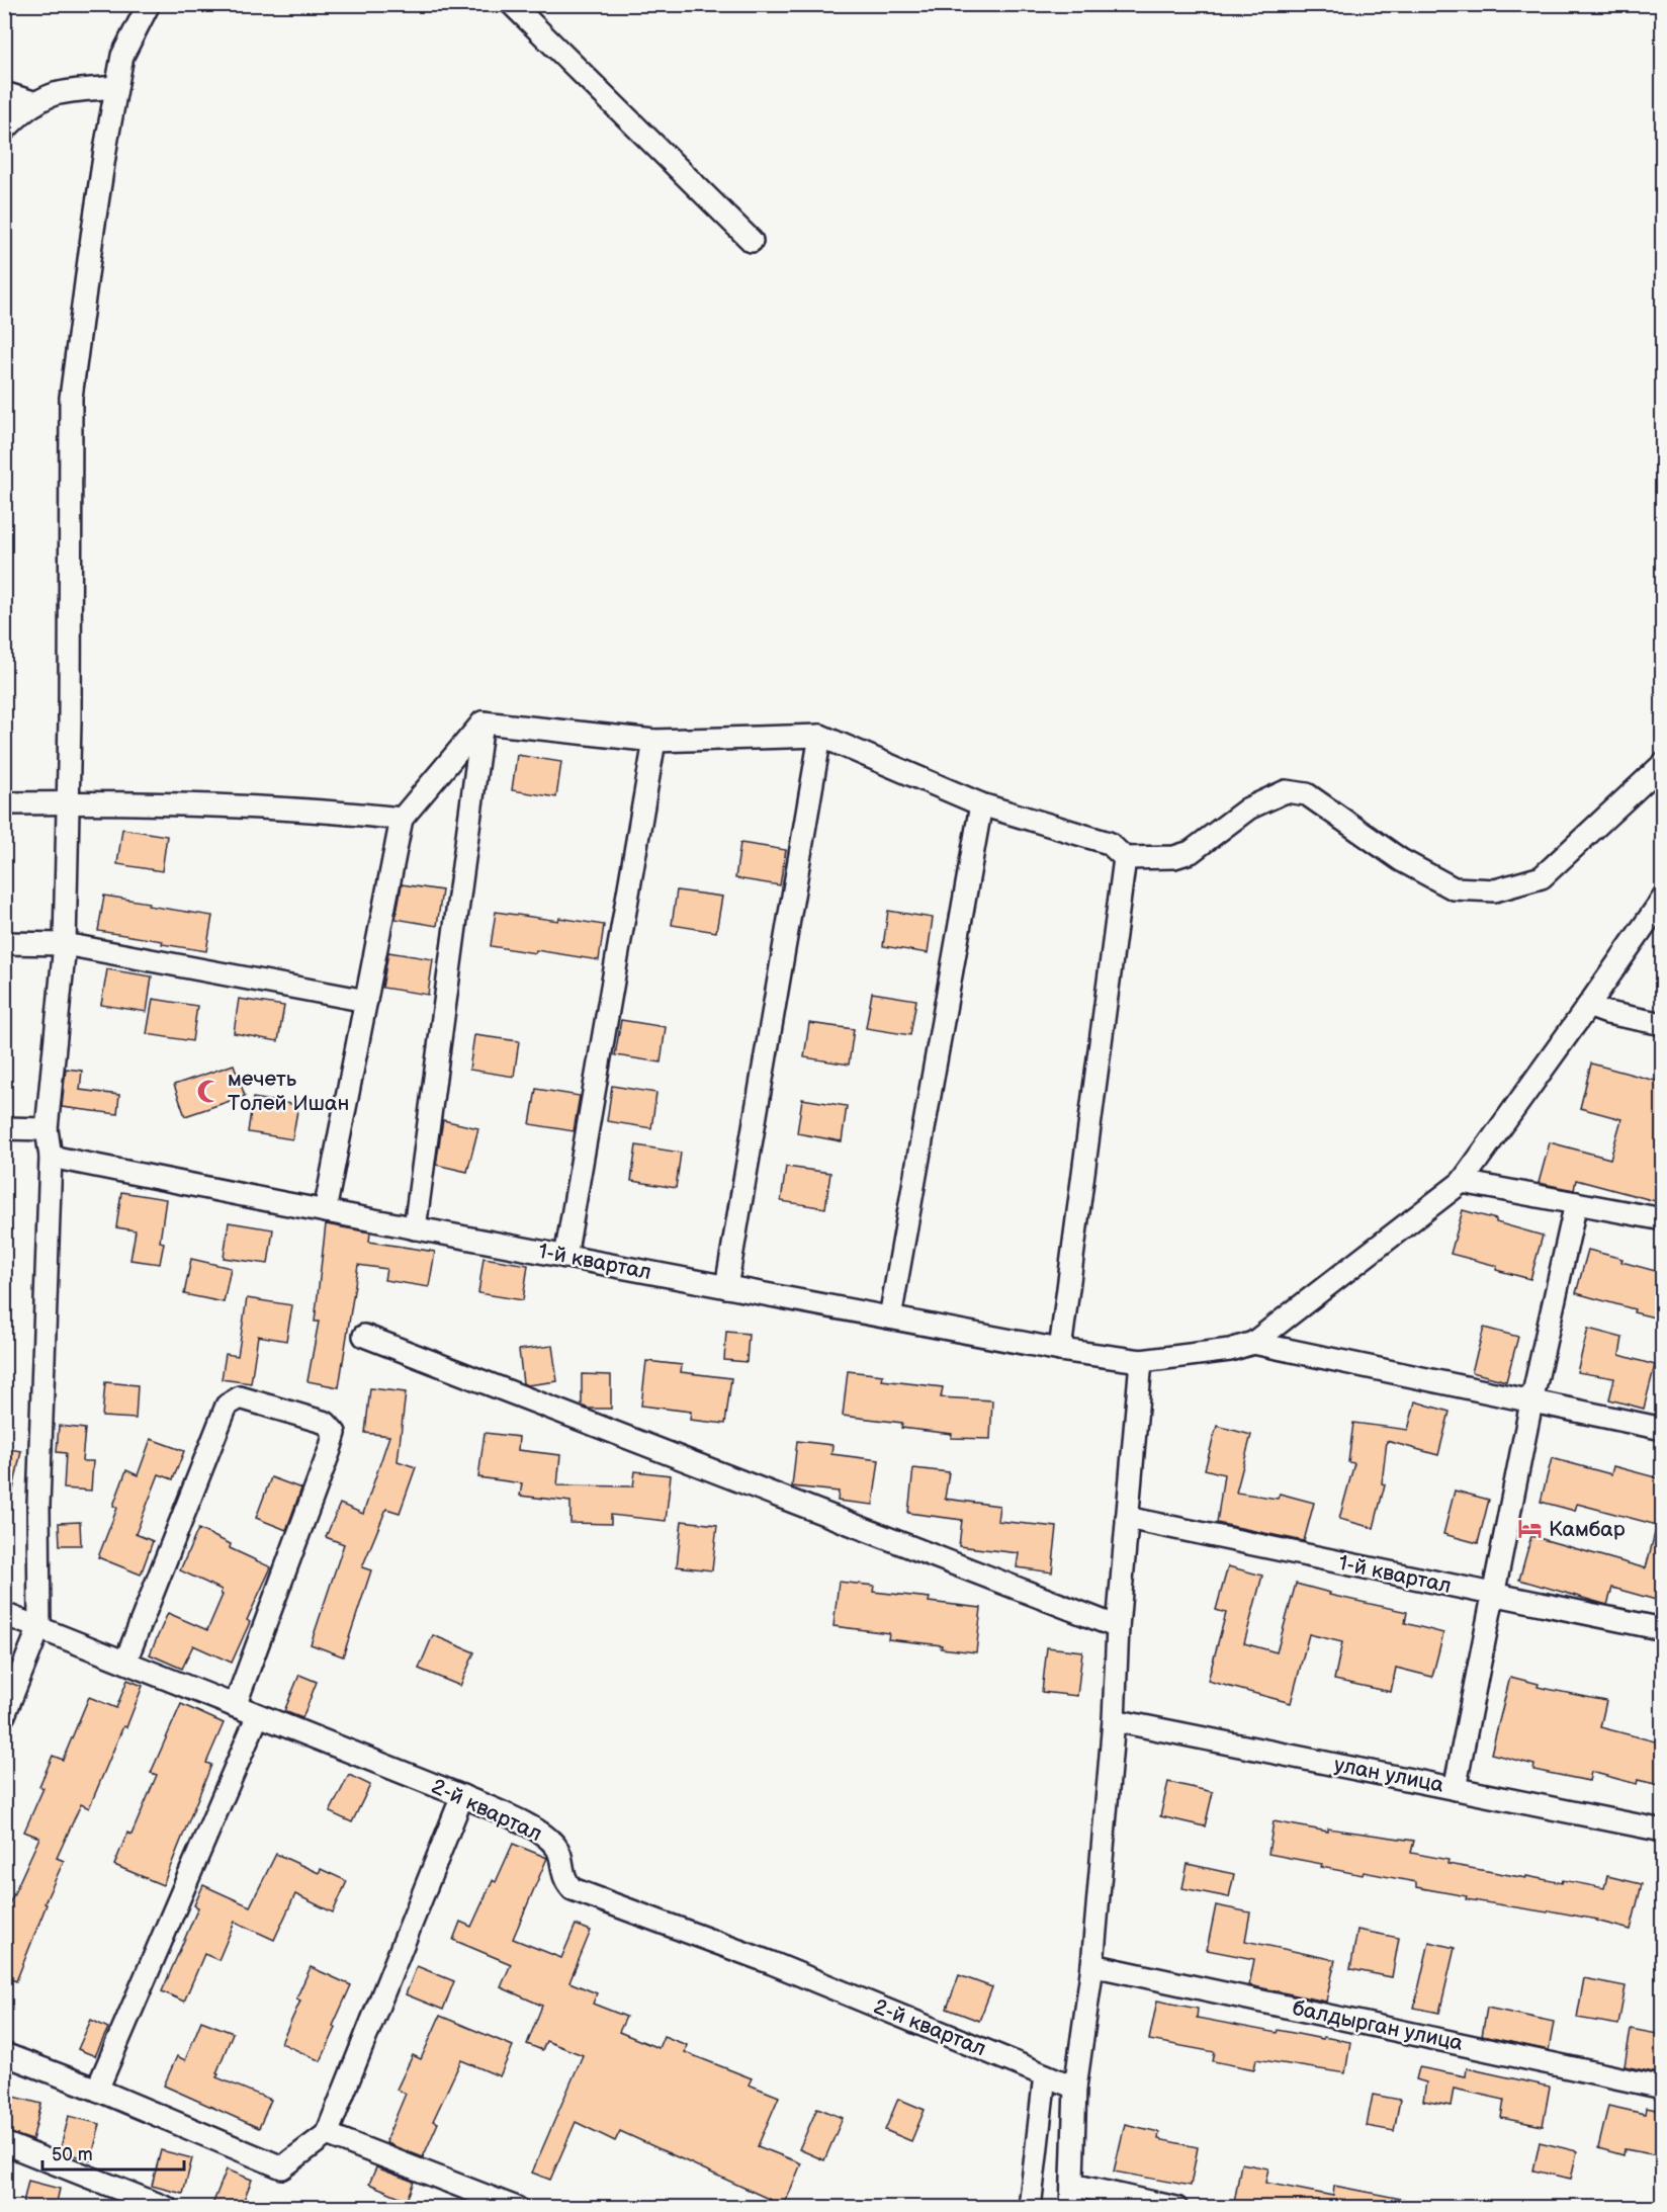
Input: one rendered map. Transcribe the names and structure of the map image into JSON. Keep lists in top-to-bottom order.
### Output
{
  "streets": {
    "street": [
      "1-й квартал",
      "улан улица",
      "2-й квартал",
      "балдырган улица"
    ]
  },
  "places": {
    "mosque": ["мечеть Толей Ишан"],
    "hotel": ["Камбар"]
  },
  "scale_bar": "50 m"
}
